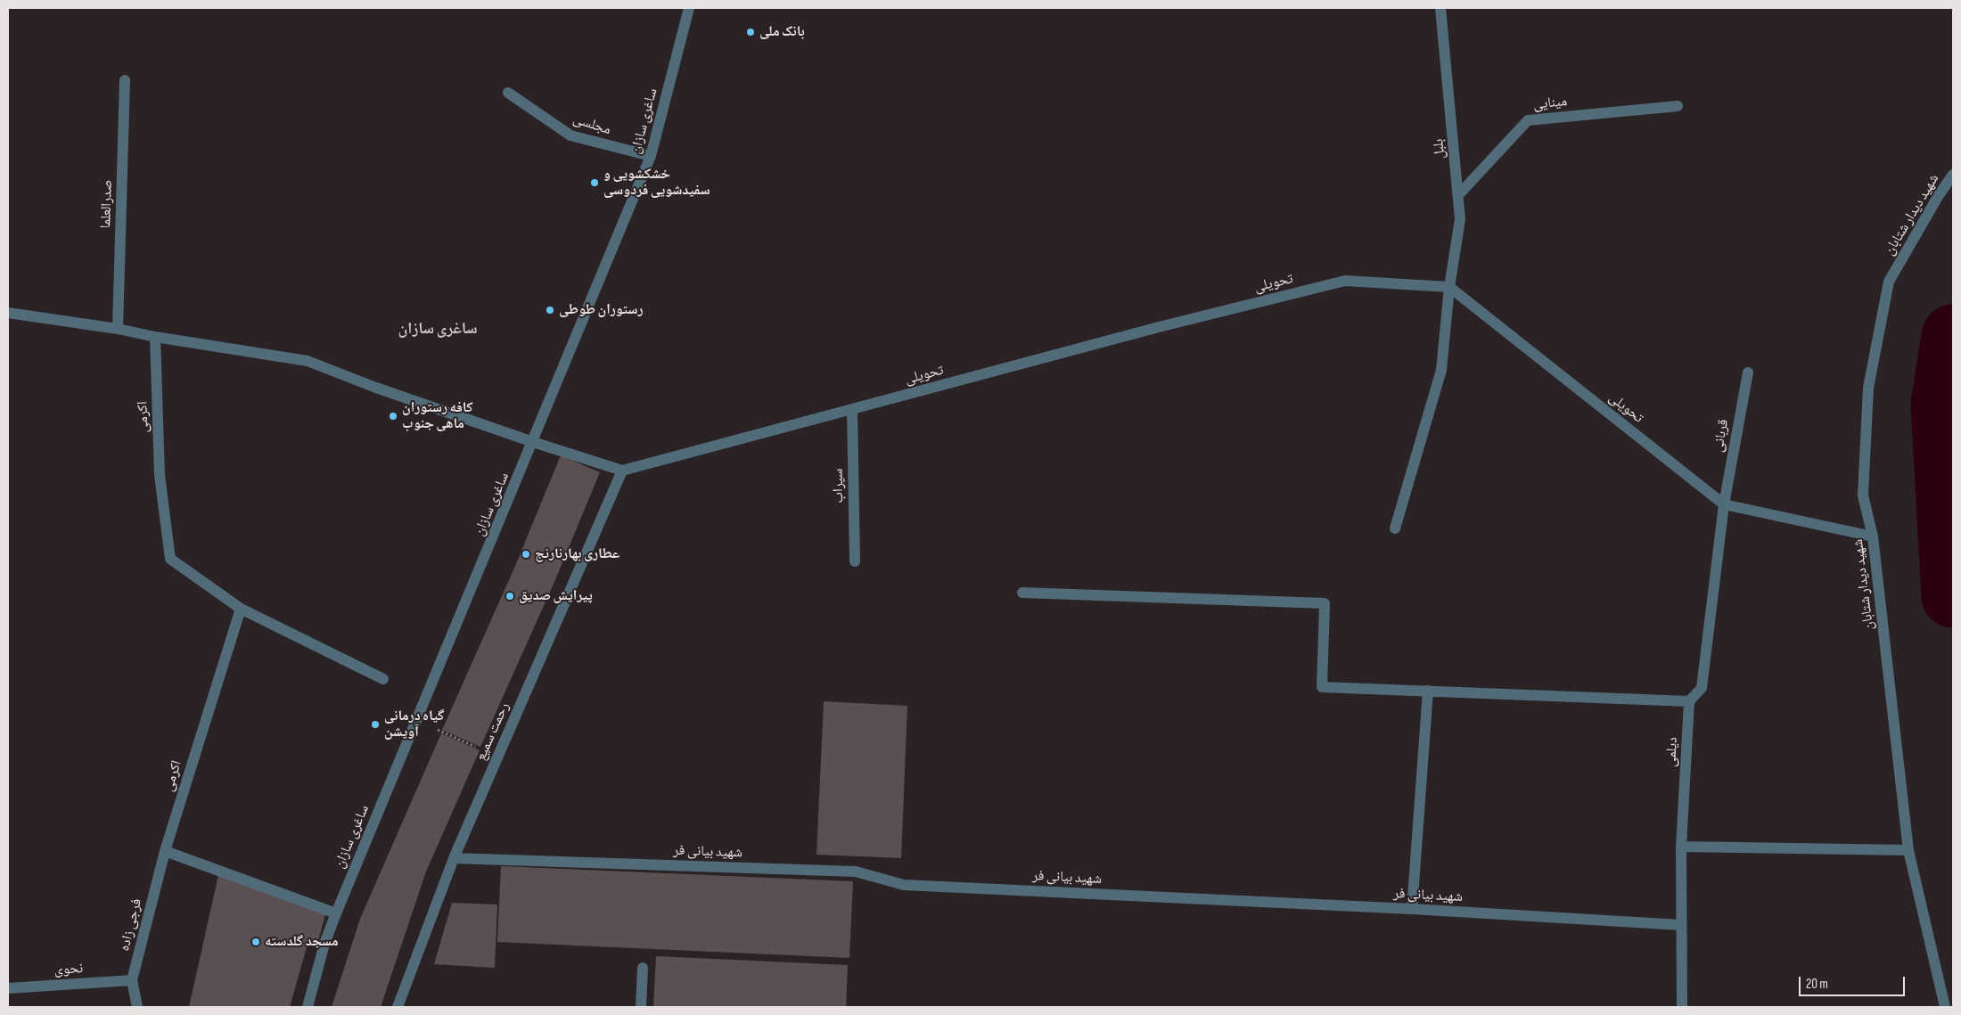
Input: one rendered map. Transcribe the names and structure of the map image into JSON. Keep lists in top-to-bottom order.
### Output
{
  "streets": {
    "street": [
      "مینایی",
      "ساغری سازان",
      "مجلسی",
      "بلبل",
      "صدرالعلما",
      "شهید دیدار شتابان",
      "تحویلی",
      "اکرمی",
      "قربانی",
      "سیراب",
      "رحمت سمیع",
      "دیلمی",
      "شهید بیانی فر",
      "فرجی زاده",
      "نحوی"
    ]
  },
  "crossings": [
    ["مینایی", "بلبل"],
    ["ساغری سازان", "مجلسی"],
    ["بلبل", "تحویلی"],
    ["شهید دیدار شتابان", "تحویلی"],
    ["تحویلی", "قربانی"],
    ["تحویلی", "سیراب"],
    ["تحویلی", "رحمت سمیع"],
    ["اکرمی", "فرجی زاده"],
    ["رحمت سمیع", "شهید بیانی فر"],
    ["دیلمی", "شهید بیانی فر"],
    ["فرجی زاده", "نحوی"]
  ],
  "districts": ["ساغری سازان"],
  "places": [
    "بانک ملی",
    "خشکشویی و سفیدشویی فردوسی",
    "رستوران طوطی",
    "کافه رستوران ماهی جنوب",
    "عطاری بهارنارنج",
    "پیرایش صدیق",
    "گیاه درمانی آویشن",
    "مسجد گلدسته"
  ],
  "scale_bar": "20 m"
}
